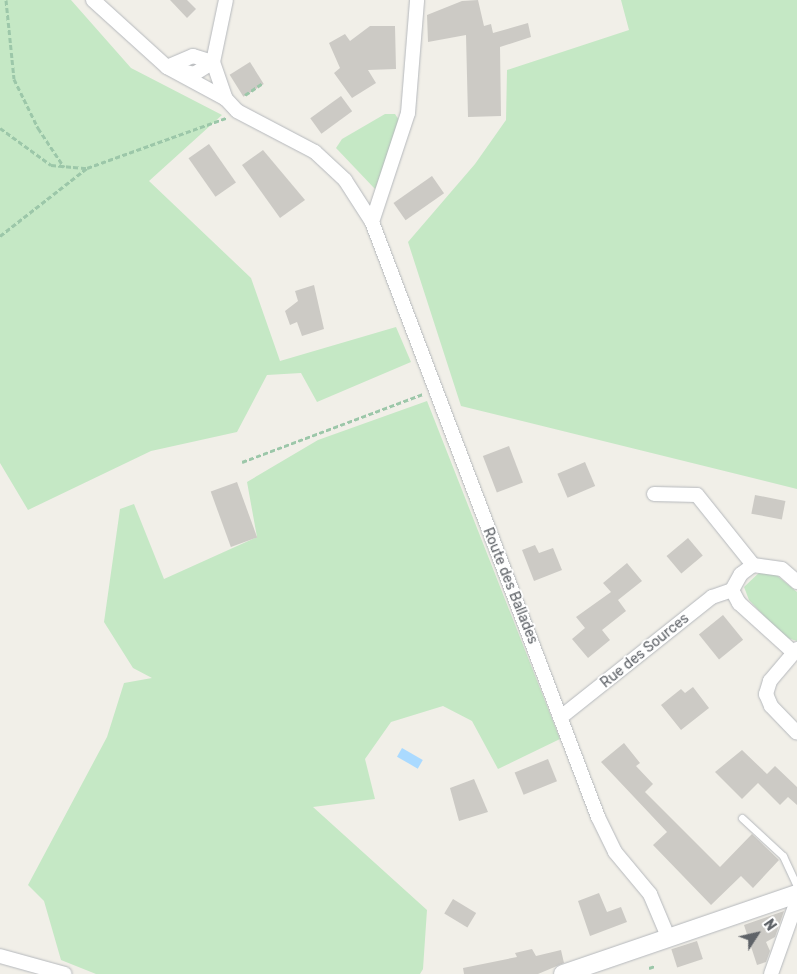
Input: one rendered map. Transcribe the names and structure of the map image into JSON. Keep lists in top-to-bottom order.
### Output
{
  "streets": {
    "street": ["Route des Ballades", "Rue des Sources"]
  },
  "crossings": [
    ["Route des Ballades", "Rue des Sources"]
  ],
  "north": "top right"
}
